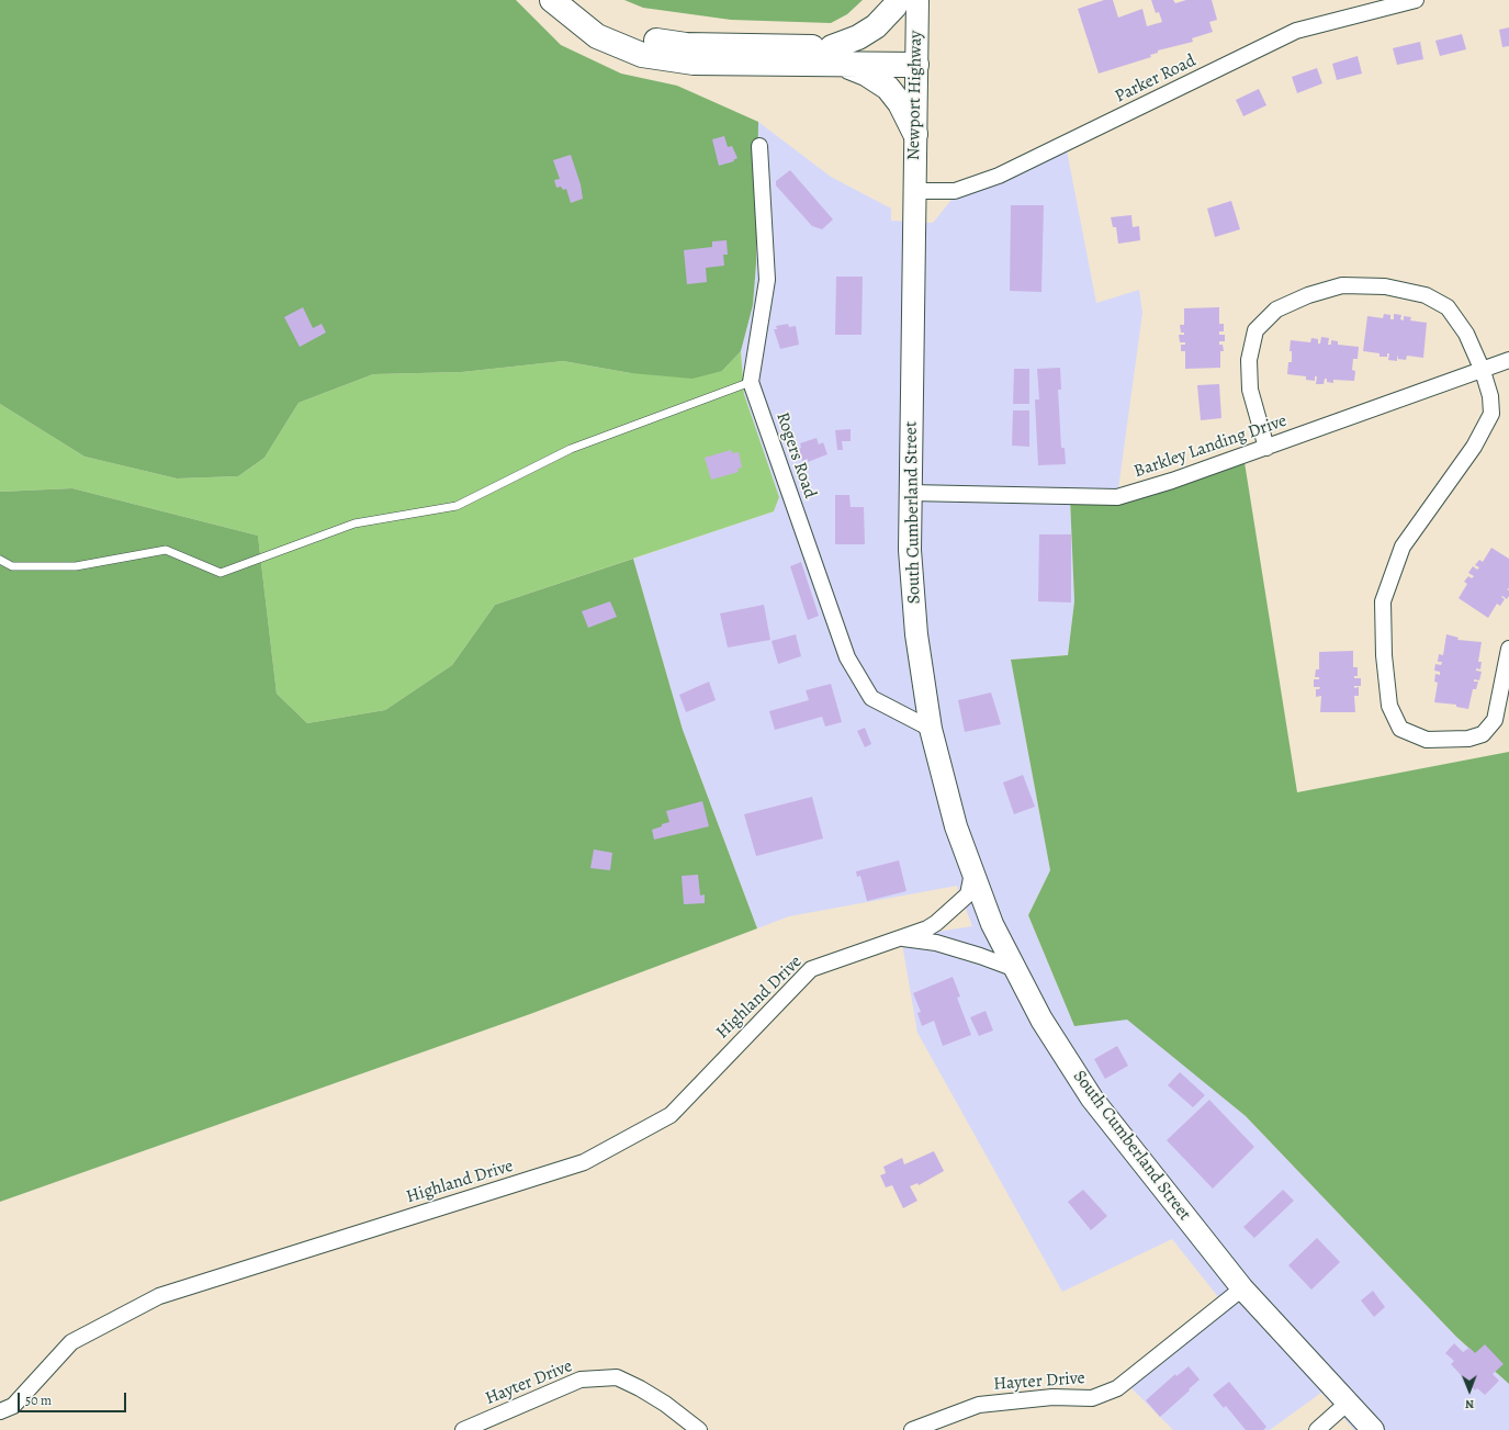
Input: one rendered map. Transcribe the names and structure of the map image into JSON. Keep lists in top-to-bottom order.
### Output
{
  "streets": {
    "main road": ["Newport Highway", "South Cumberland Street"],
    "street": [
      "Parker Road",
      "Barkley Landing Drive",
      "Rogers Road",
      "Highland Drive",
      "Hayter Drive"
    ]
  },
  "crossings": [
    ["Parker Road", "Newport Highway"],
    ["Parker Road", "South Cumberland Street"],
    ["Newport Highway", "South Cumberland Street"],
    ["Barkley Landing Drive", "South Cumberland Street"],
    ["Rogers Road", "South Cumberland Street"],
    ["South Cumberland Street", "Highland Drive"],
    ["South Cumberland Street", "Hayter Drive"]
  ],
  "scale_bar": "50 m",
  "north": "bottom"
}
